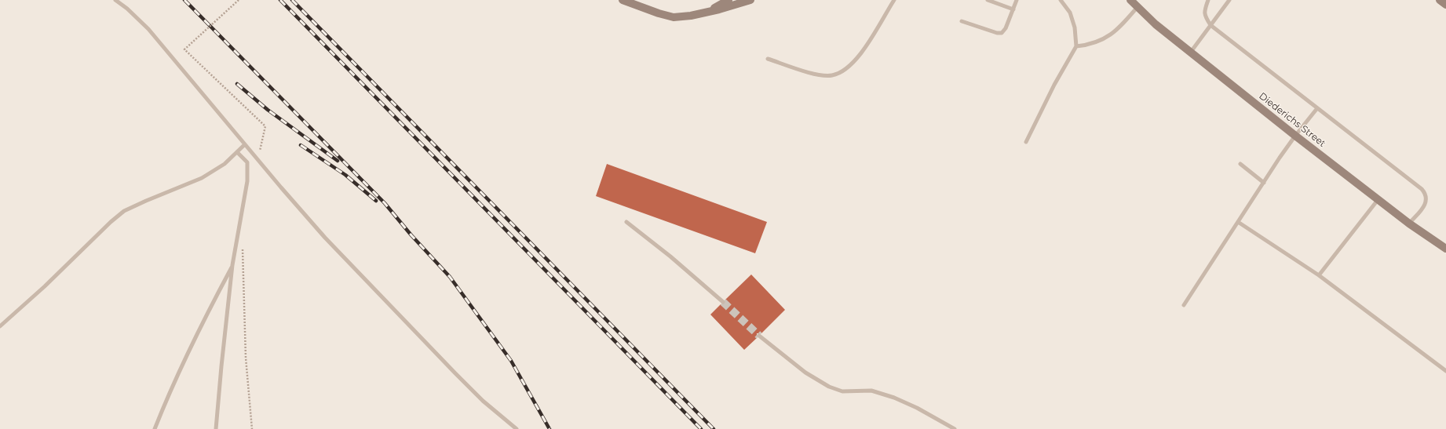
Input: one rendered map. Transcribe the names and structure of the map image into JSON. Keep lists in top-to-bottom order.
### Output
{
  "streets": {
    "main road": ["Diederichs Street"]
  }
}
